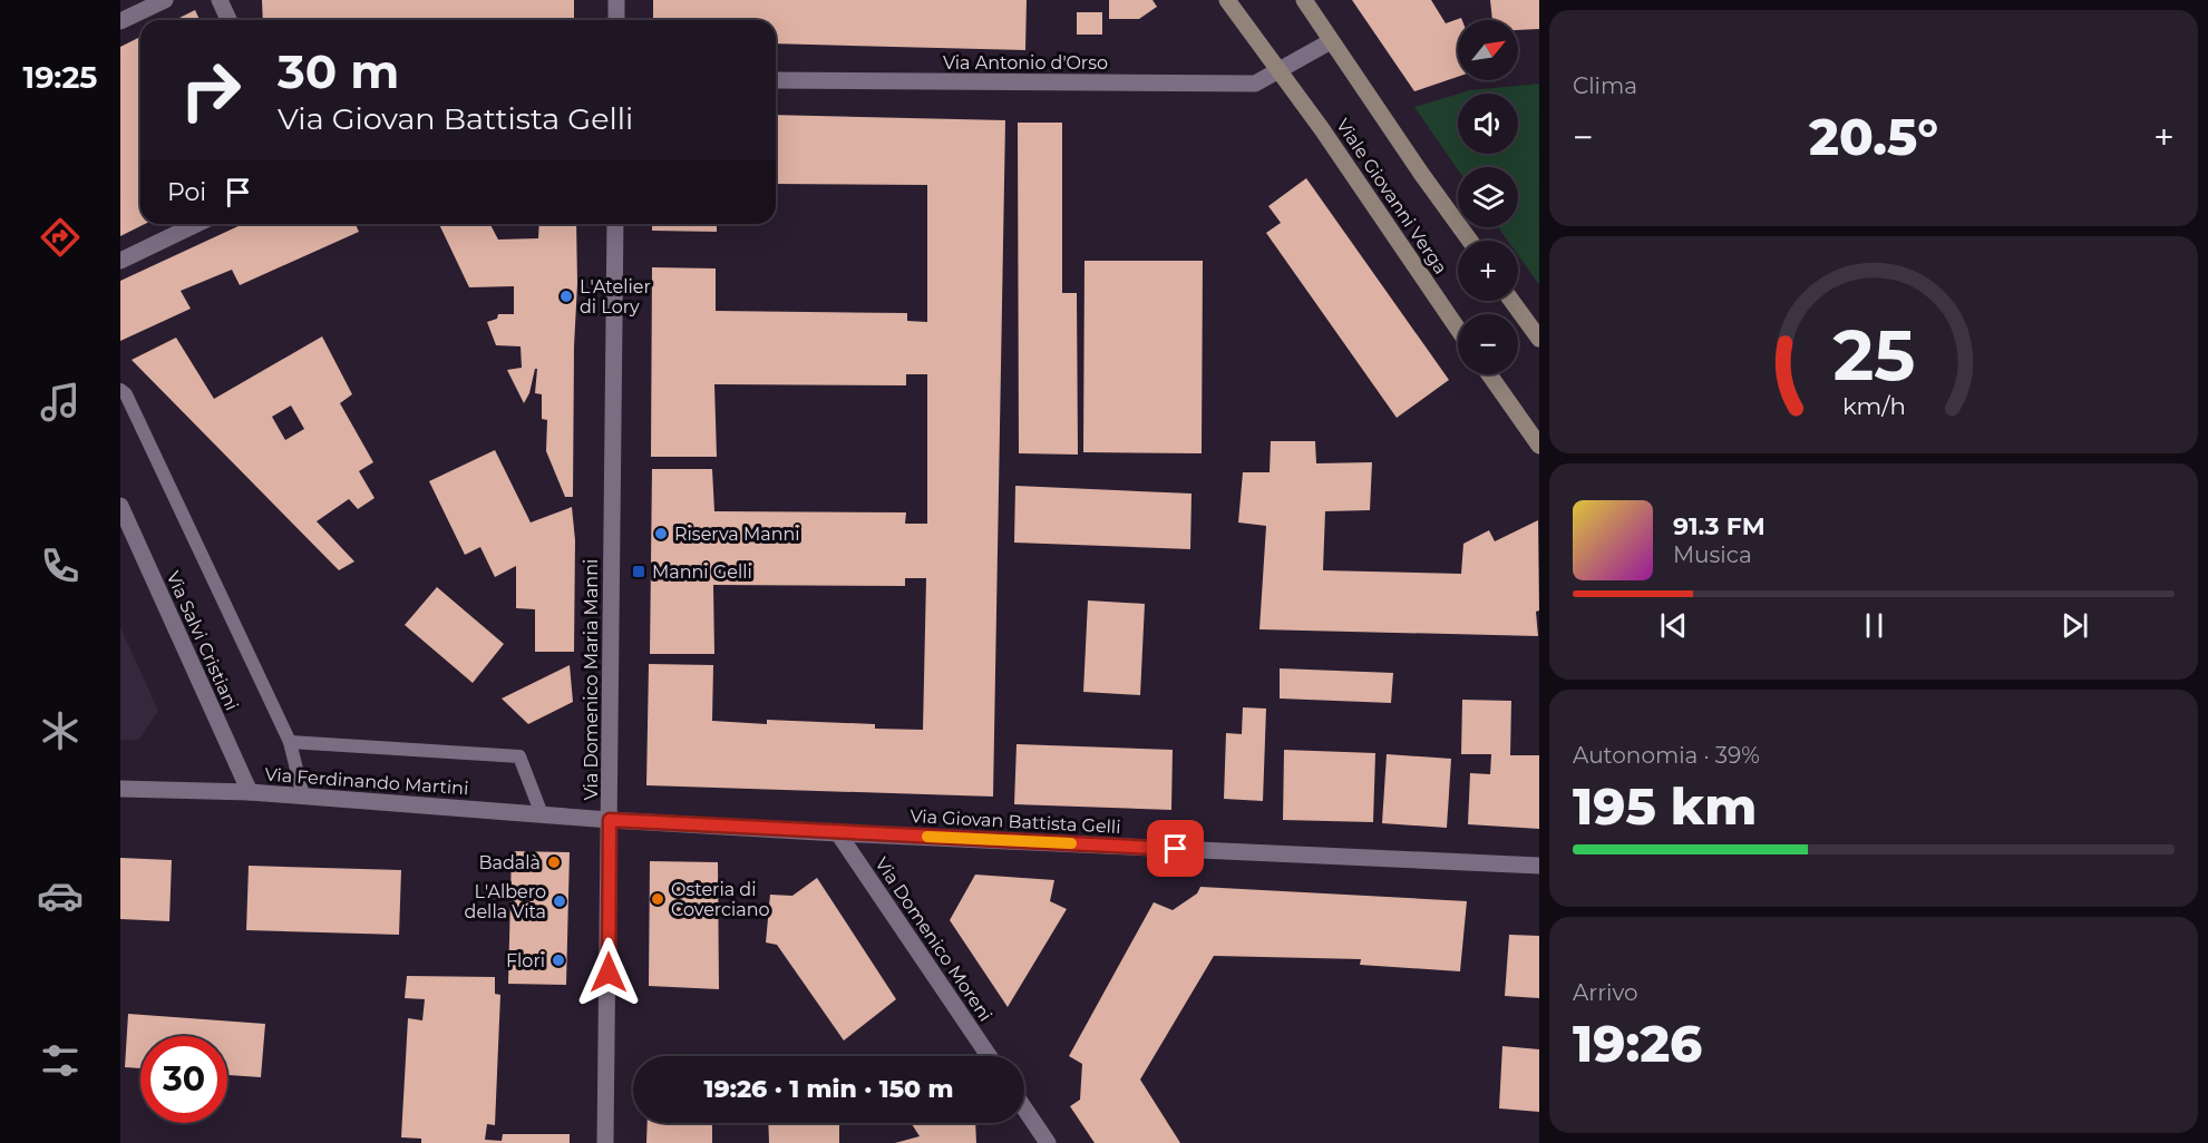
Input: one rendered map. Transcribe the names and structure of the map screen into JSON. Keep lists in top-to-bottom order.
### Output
{
  "streets": {
    "main road": ["Viale Giovanni Verga"],
    "street": [
      "Via Antonio d'Orso",
      "Via Salvi Cristiani",
      "Via Domenico Maria Manni",
      "Via Ferdinando Martini",
      "Via Giovan Battista Gelli",
      "Via Domenico Moreni"
    ]
  },
  "crossings": [
    ["Via Antonio d'Orso", "Viale Giovanni Verga"],
    ["Via Salvi Cristiani", "Via Ferdinando Martini"],
    ["Via Domenico Maria Manni", "Via Ferdinando Martini"],
    ["Via Domenico Maria Manni", "Via Giovan Battista Gelli"],
    ["Via Ferdinando Martini", "Via Giovan Battista Gelli"],
    ["Via Giovan Battista Gelli", "Via Domenico Moreni"]
  ],
  "places": {
    "other": [
      "L'Atelier di Lory",
      "Riserva Manni",
      "Badalà",
      "Osteria di Coverciano",
      "L'Albero della Vita",
      "Flori"
    ],
    "transit": ["Manni Gelli"]
  },
  "north": "top right",
  "page": {
    "tabs": "19:25",
    "tile": [
      "Clima",
      ["Autonomia · 39%", "195 km"],
      ["Arrivo", "19:26"]
    ],
    "map_buttons": ["+", "−"],
    "turn": ["30 m", "Via Giovan Battista Gelli"],
    "heat": ["−", "20.5°", "+"],
    "then": "Poi",
    "song": ["91.3 FM", "Musica"],
    "limit": "30",
    "trip": "19:26 · 1 min · 150 m",
    "gauge": ["25", "km/h"]
  }
}
